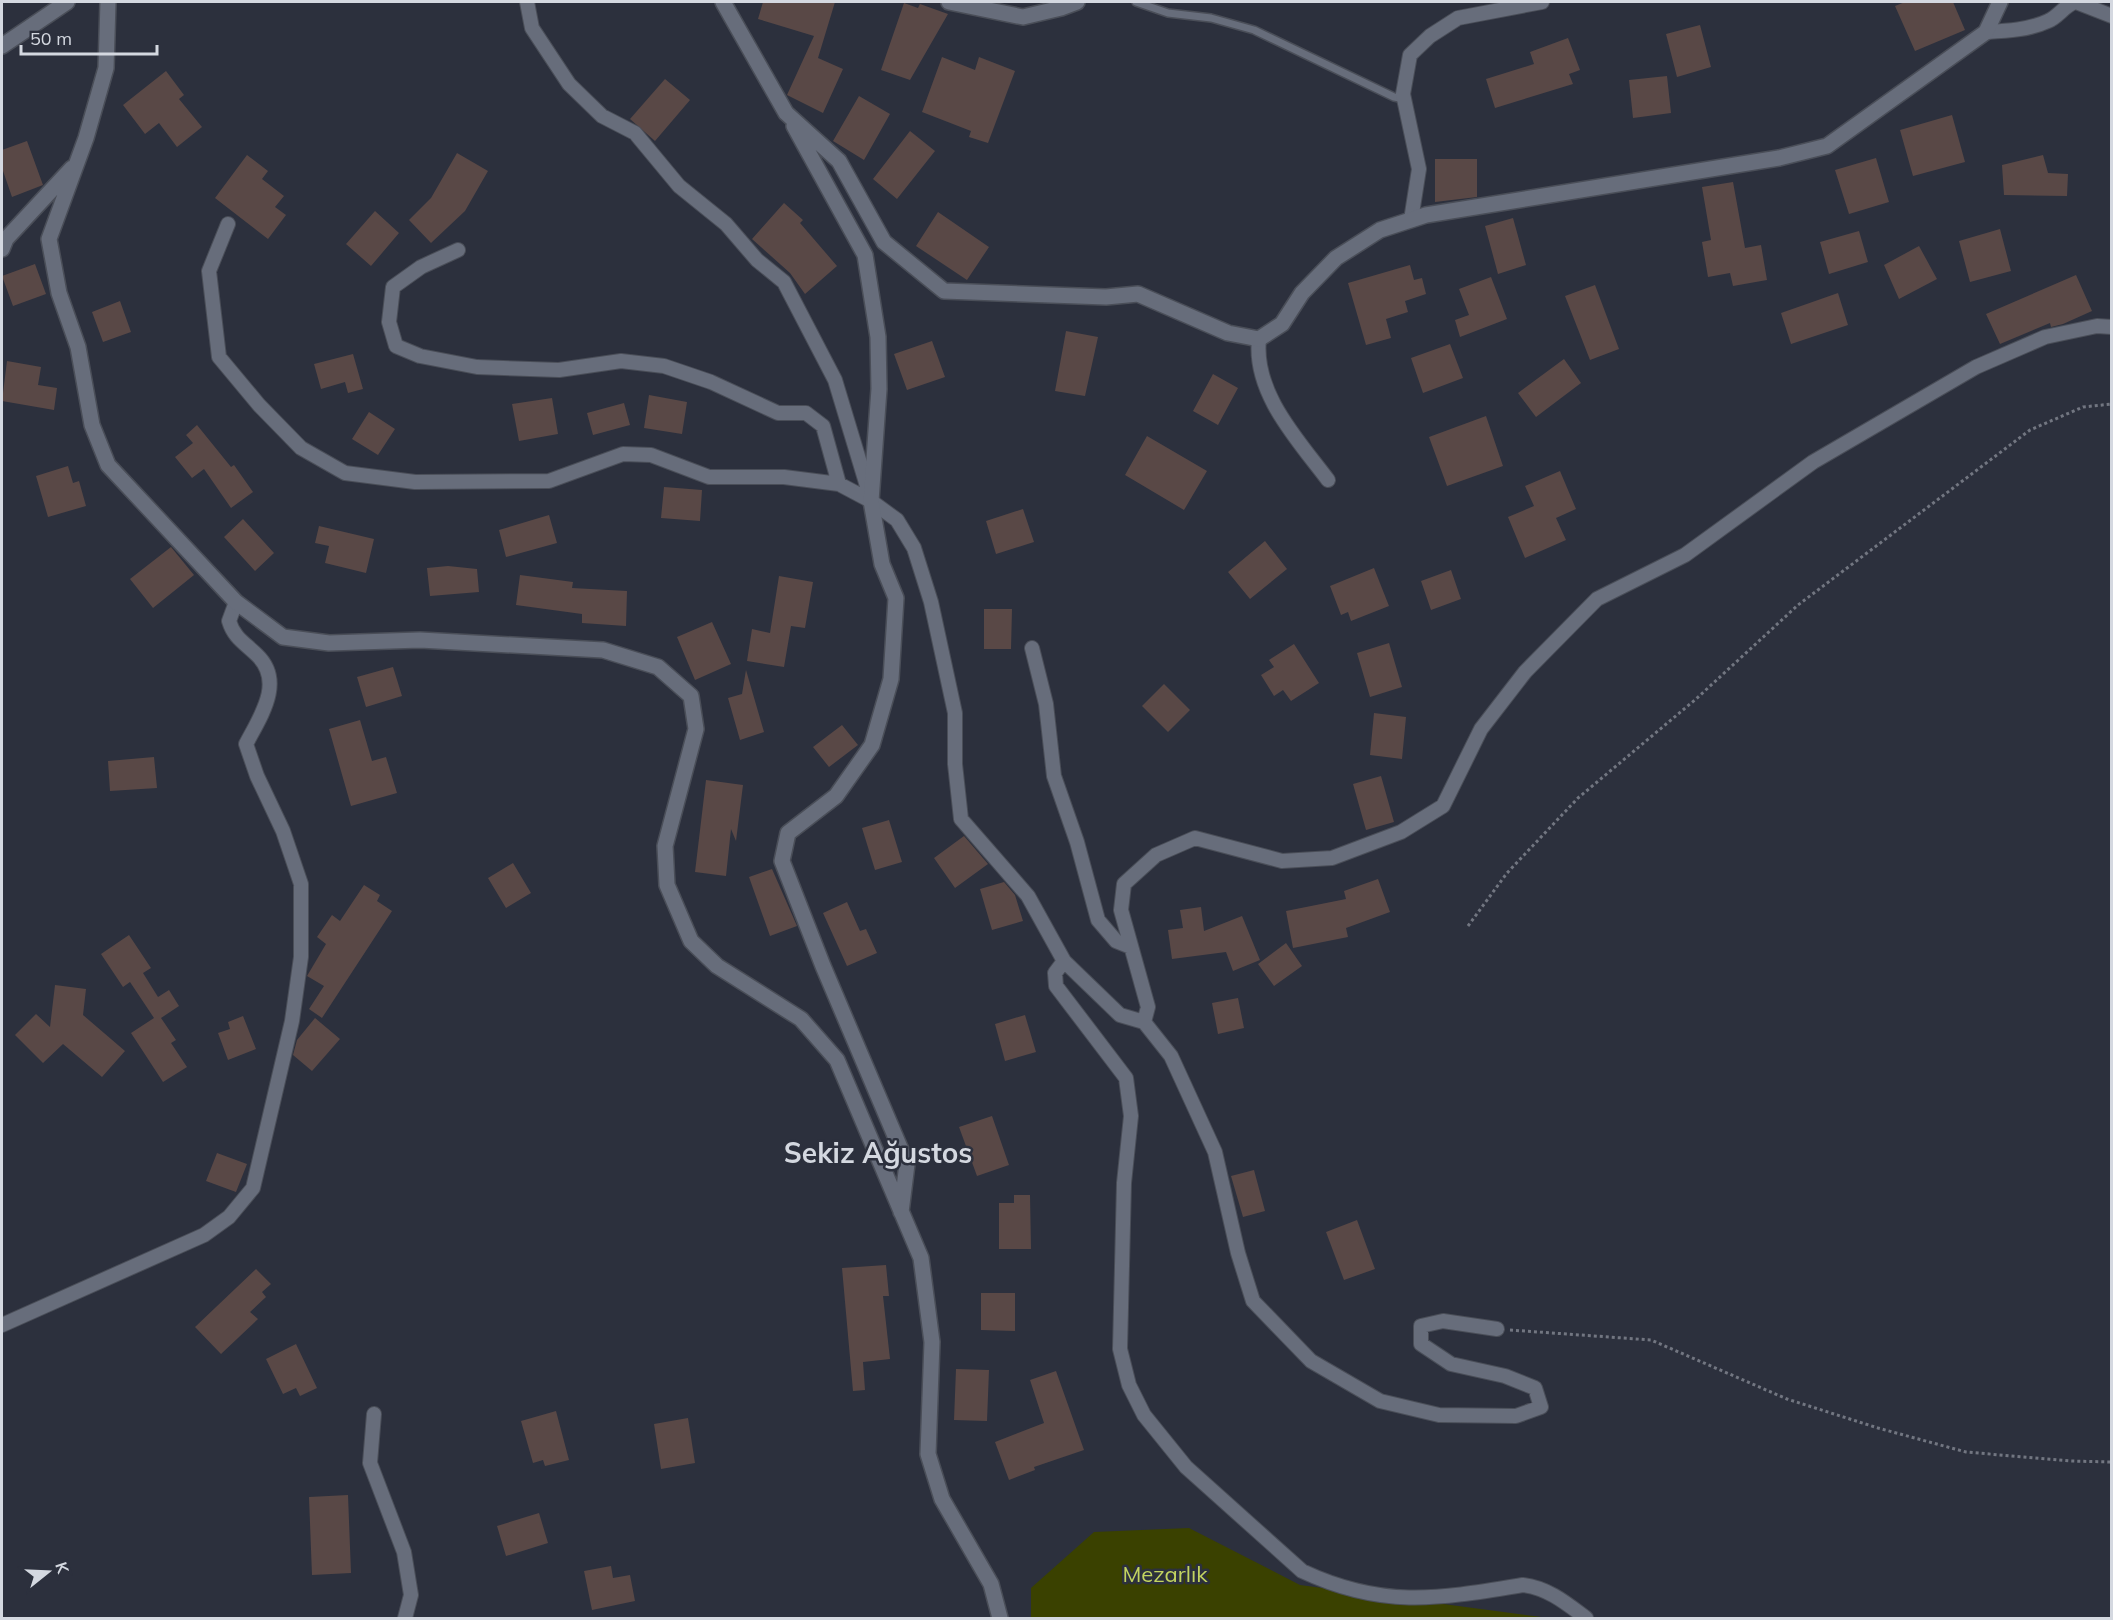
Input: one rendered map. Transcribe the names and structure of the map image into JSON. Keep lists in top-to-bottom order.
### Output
{
  "districts": ["Sekiz Ağustos"],
  "parks": ["Mezarlık"],
  "scale_bar": "50 m",
  "north": "right"
}
